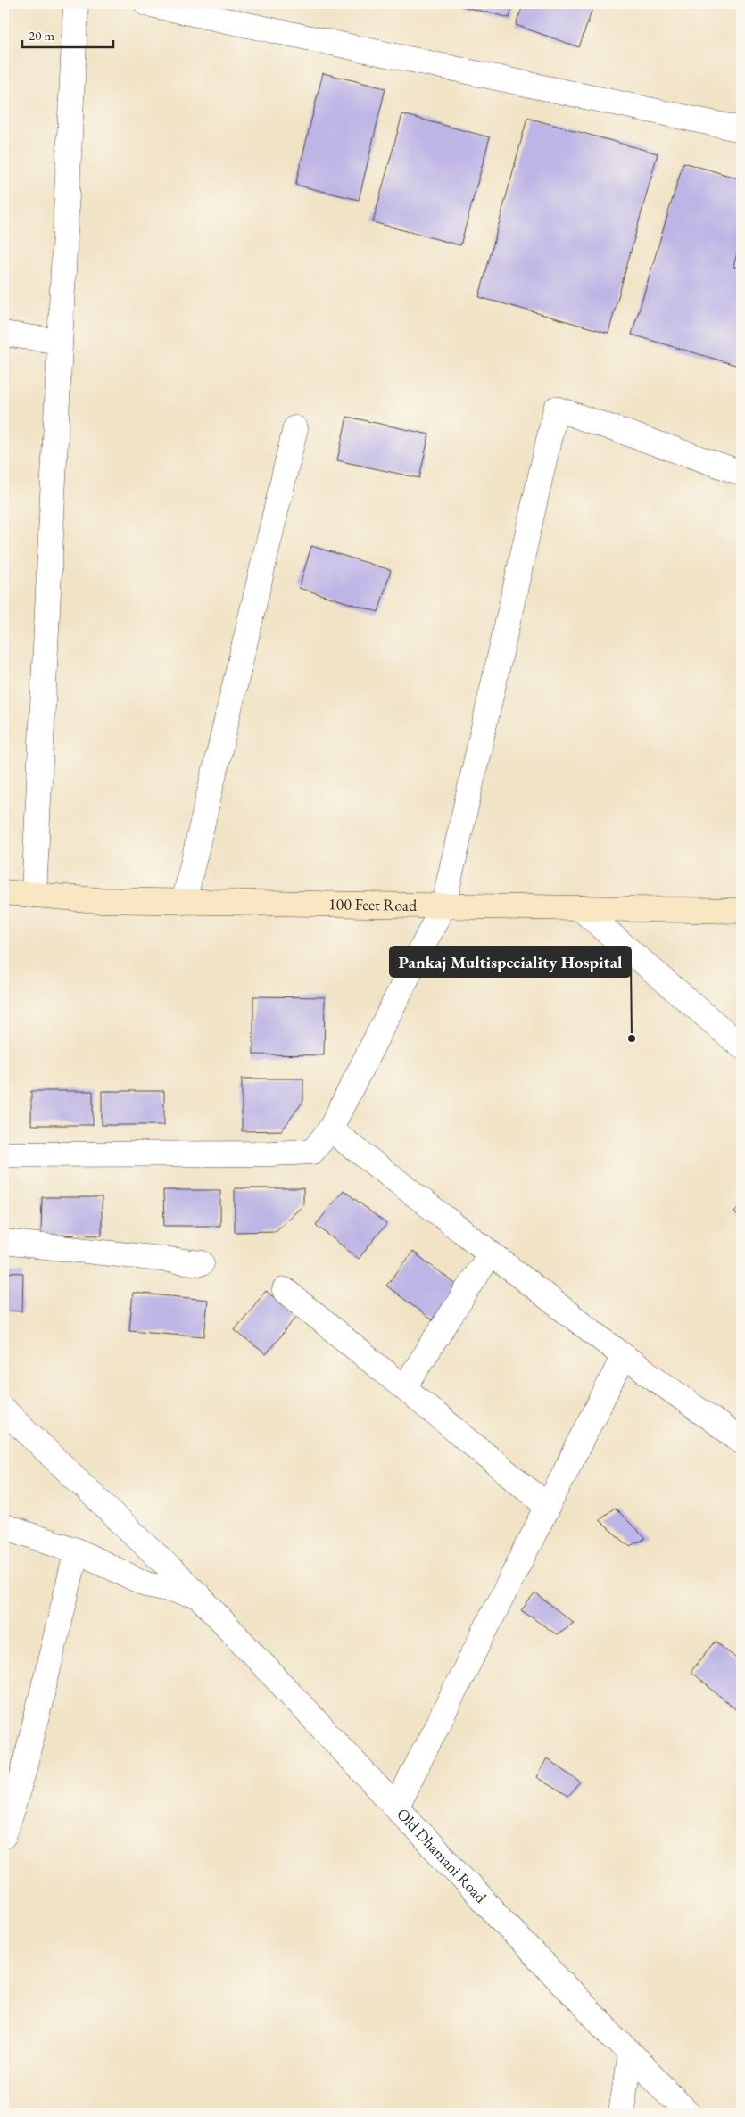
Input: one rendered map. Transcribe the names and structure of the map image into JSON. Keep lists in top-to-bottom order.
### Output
{
  "streets": {
    "main road": ["100 Feet Road"],
    "street": ["Old Dhamani Road"]
  },
  "places": ["Pankaj Multispeciality Hospital"],
  "scale_bar": "20 m"
}
